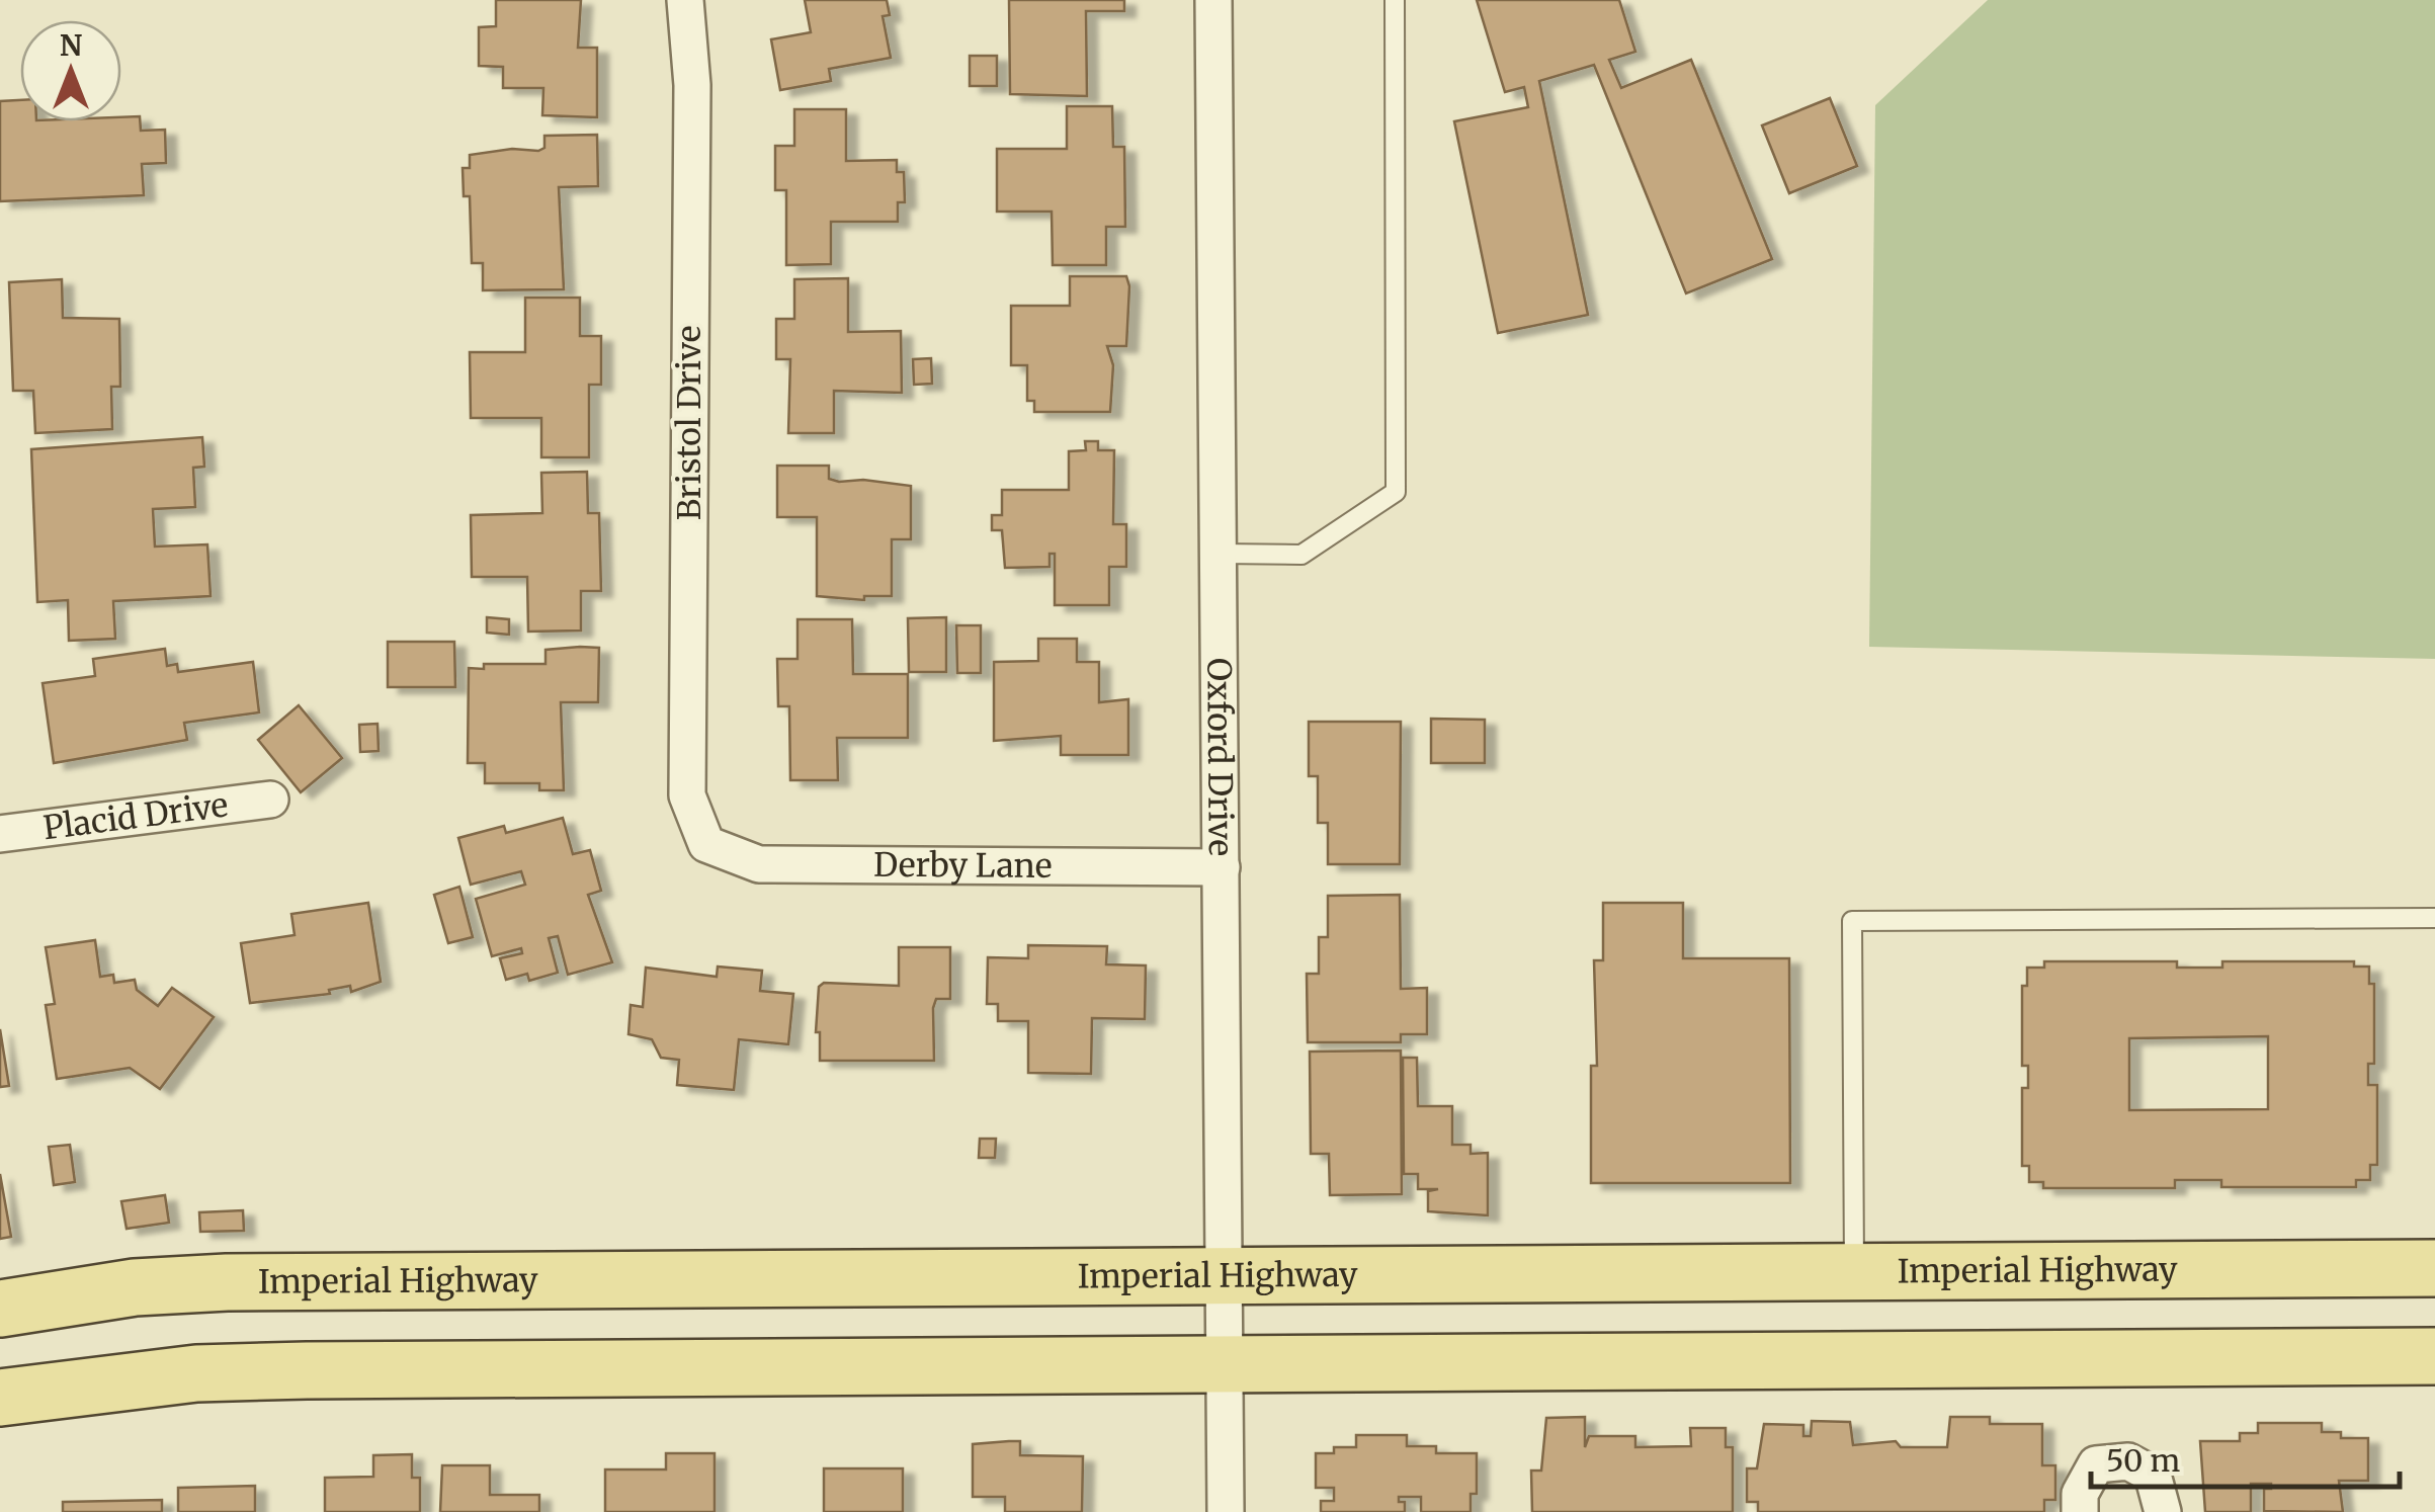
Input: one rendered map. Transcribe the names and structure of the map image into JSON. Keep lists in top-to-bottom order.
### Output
{
  "streets": {
    "main road": ["Imperial Highway"],
    "street": [
      "Bristol Drive",
      "Oxford Drive",
      "Placid Drive",
      "Derby Lane"
    ]
  },
  "crossings": [
    ["Bristol Drive", "Derby Lane"],
    ["Oxford Drive", "Derby Lane"],
    ["Oxford Drive", "Imperial Highway"]
  ],
  "scale_bar": "50 m",
  "north": "top"
}
